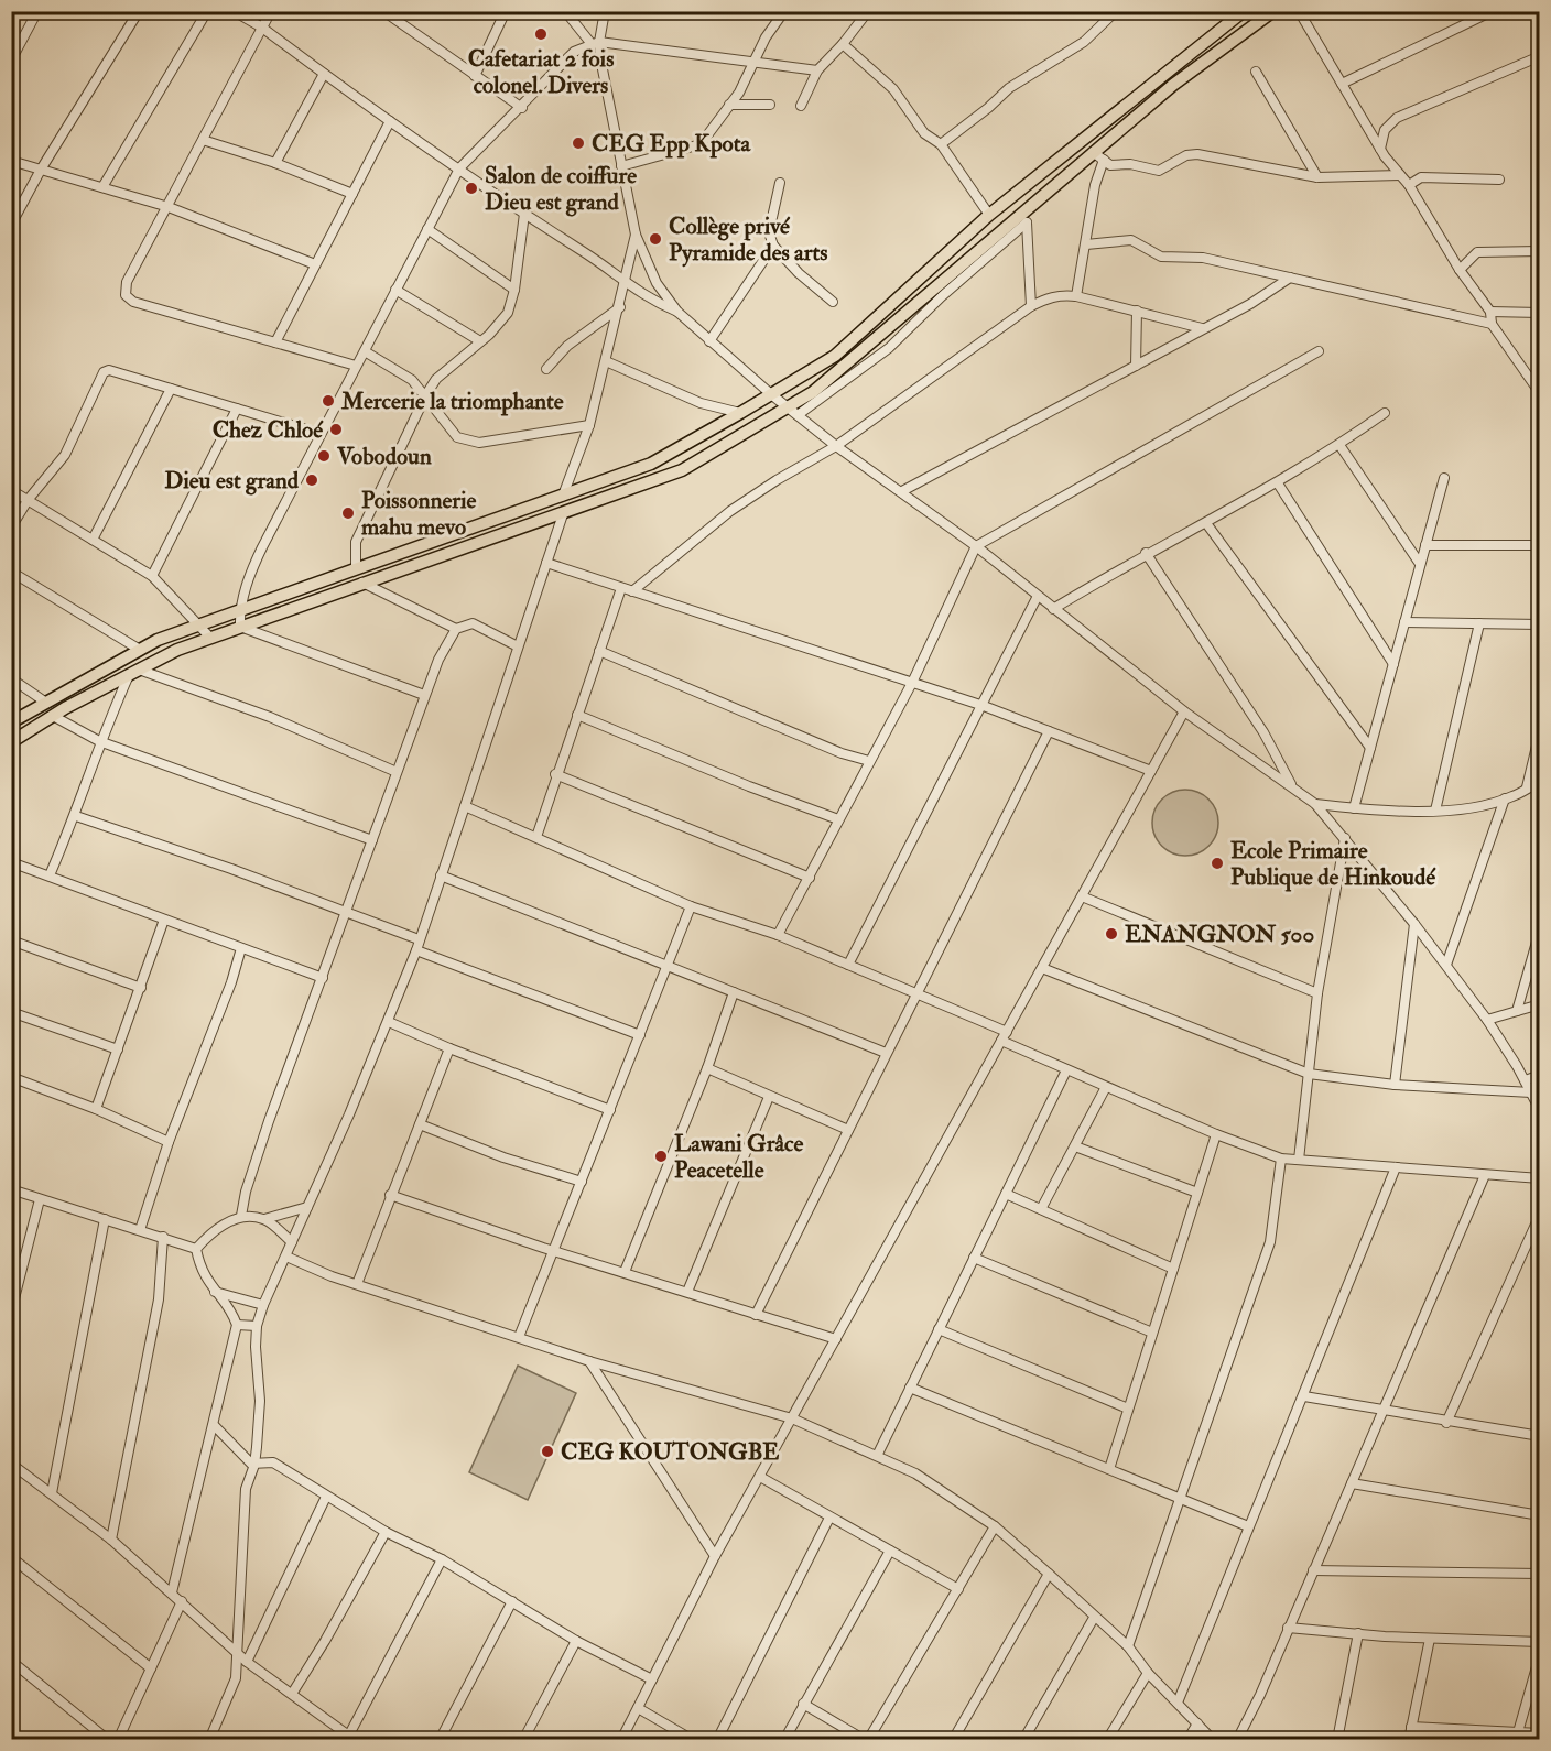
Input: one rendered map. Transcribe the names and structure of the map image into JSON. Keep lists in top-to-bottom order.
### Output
{
  "places": [
    "Cafetariat 2 fois colonel. Divers",
    "CEG Epp Kpota",
    "Salon de coiffure Dieu est grand",
    "Collège privé Pyramide des arts",
    "Mercerie la triomphante",
    "Chez Chloé",
    "Vobodoun",
    "Dieu est grand",
    "Poissonnerie mahu mevo",
    "Ecole Primaire Publique de Hinkoudé",
    "ENANGNON 500",
    "Lawani Grâce Peacetelle",
    "CEG KOUTONGBE"
  ]
}
